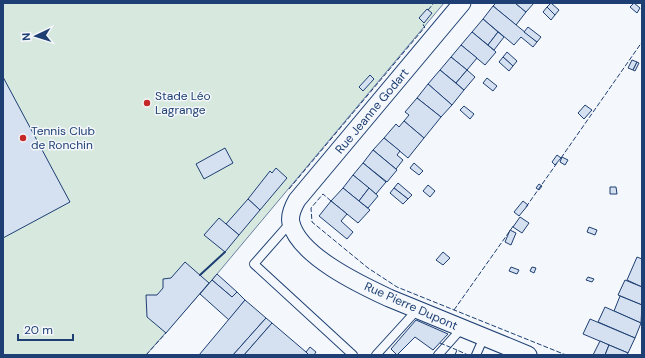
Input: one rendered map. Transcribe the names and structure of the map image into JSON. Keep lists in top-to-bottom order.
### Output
{
  "streets": {
    "street": ["Rue Jeanne Godart", "Rue Pierre Dupont"]
  },
  "crossings": [
    ["Rue Jeanne Godart", "Rue Pierre Dupont"]
  ],
  "places": ["Stade Léo Lagrange", "Tennis Club de Ronchin"],
  "scale_bar": "20 m",
  "north": "left"
}
